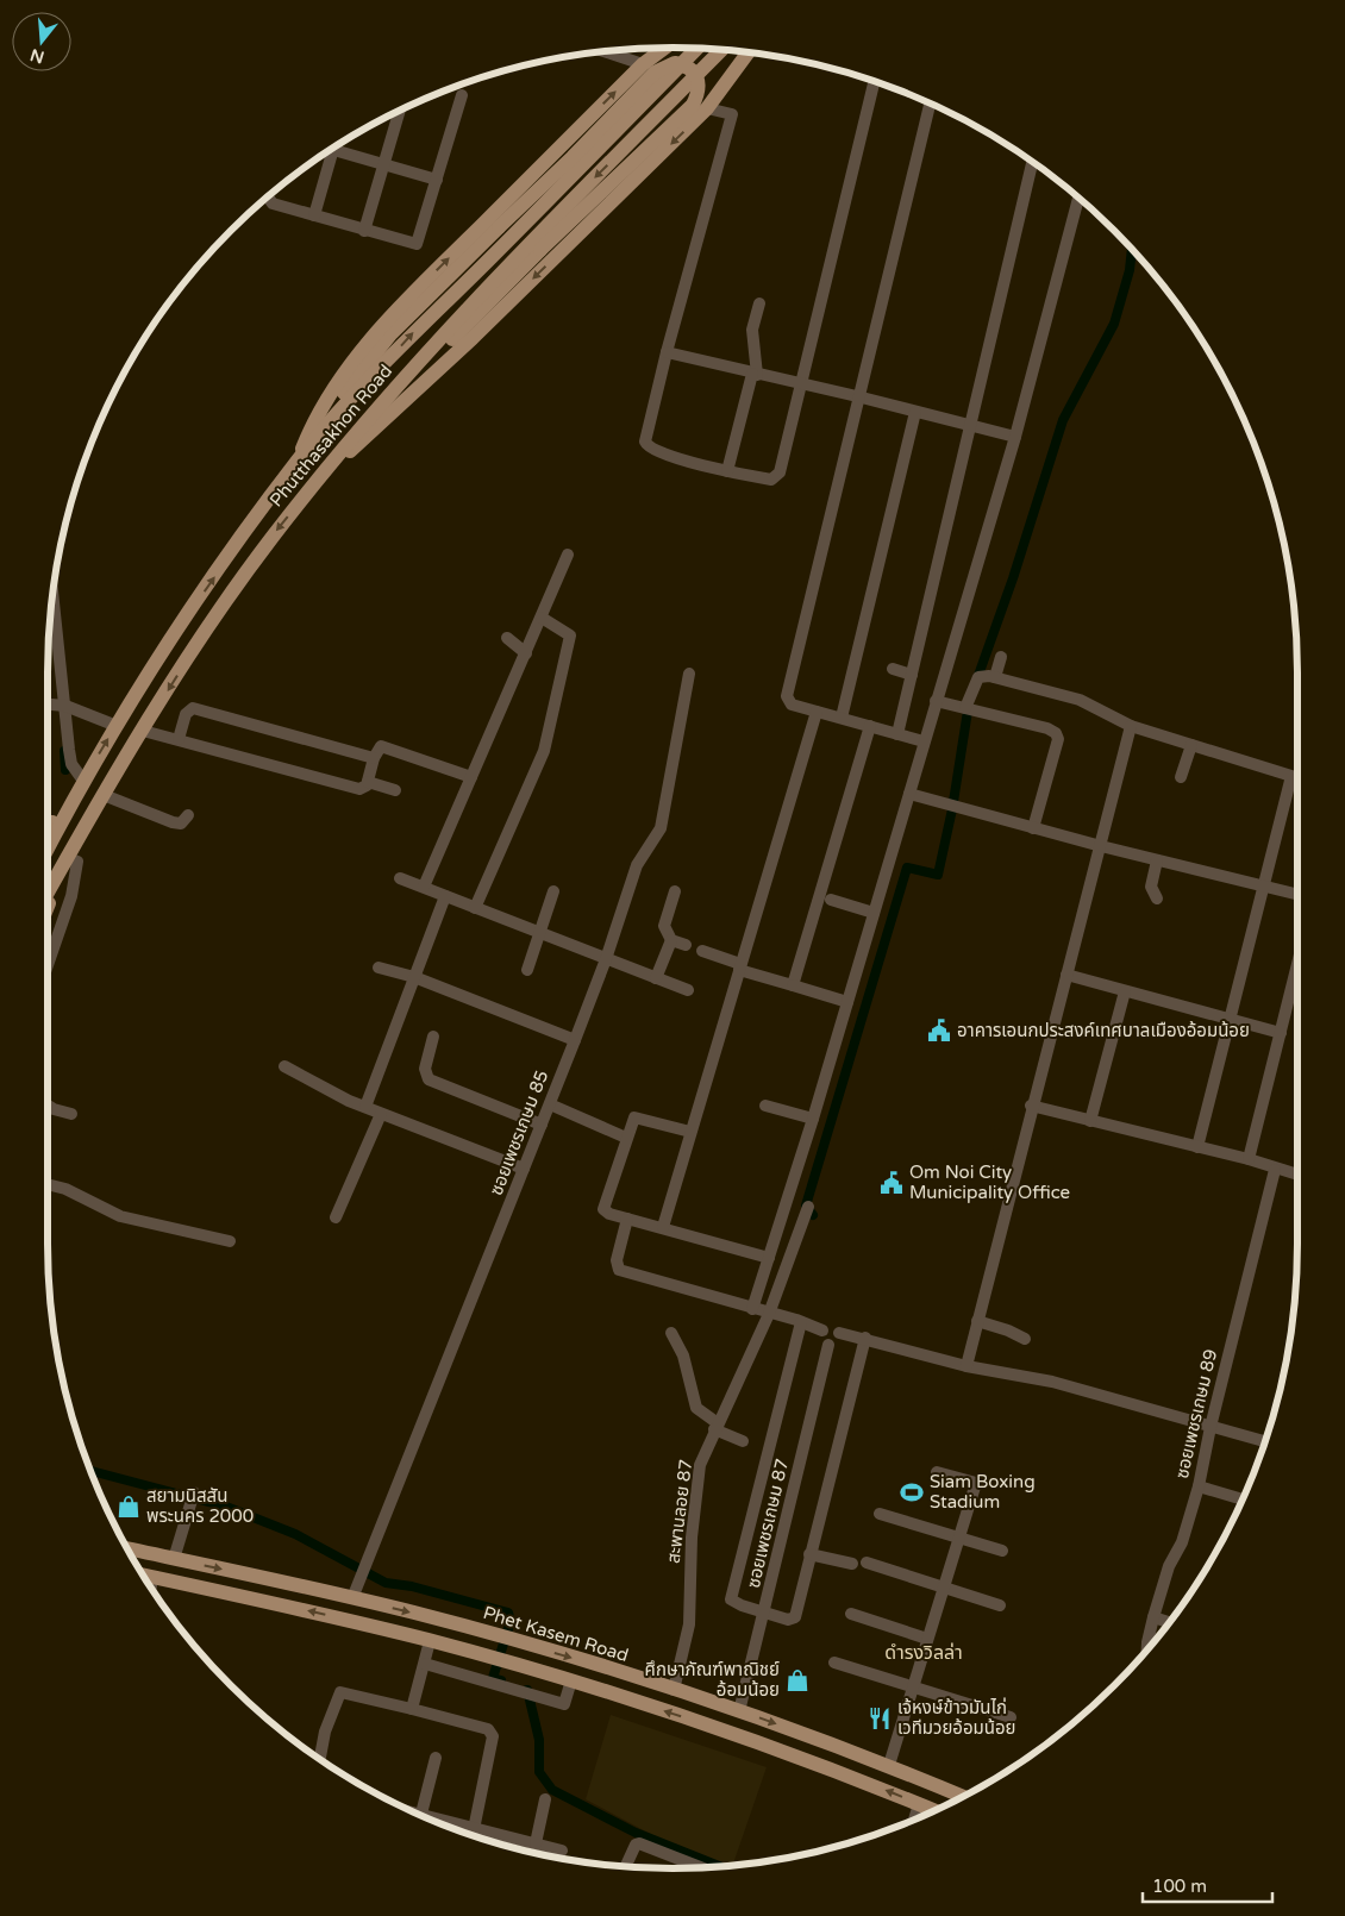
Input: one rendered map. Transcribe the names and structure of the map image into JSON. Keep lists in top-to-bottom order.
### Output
{
  "streets": {
    "main road": ["Phutthasakhon Road", "Phet Kasem Road"],
    "street": [
      "ซอยเพชรเกษม 85",
      "ซอยเพชรเกษม 89",
      "สะพานลอย 87",
      "ซอยเพชรเกษม 87"
    ]
  },
  "crossings": [
    ["ซอยเพชรเกษม 85", "Phet Kasem Road"],
    ["สะพานลอย 87", "Phet Kasem Road"],
    ["ซอยเพชรเกษม 87", "Phet Kasem Road"]
  ],
  "districts": ["ดำรงวิลล่า"],
  "places": {
    "public building": ["อาคารเอนกประสงค์เทศบาลเมืองอ้อมน้อย", "Om Noi City Municipality Office"],
    "sports": ["Siam Boxing Stadium"],
    "shop": ["สยามนิสสัน พระนคร 2000", "ศึกษาภัณฑ์พาณิชย์ อ้อมน้อย"],
    "restaurant": ["เจ้หงษ์ข้าวมันไก่ เวทีมวยอ้อมน้อย"]
  },
  "scale_bar": "100 m",
  "north": "bottom"
}
